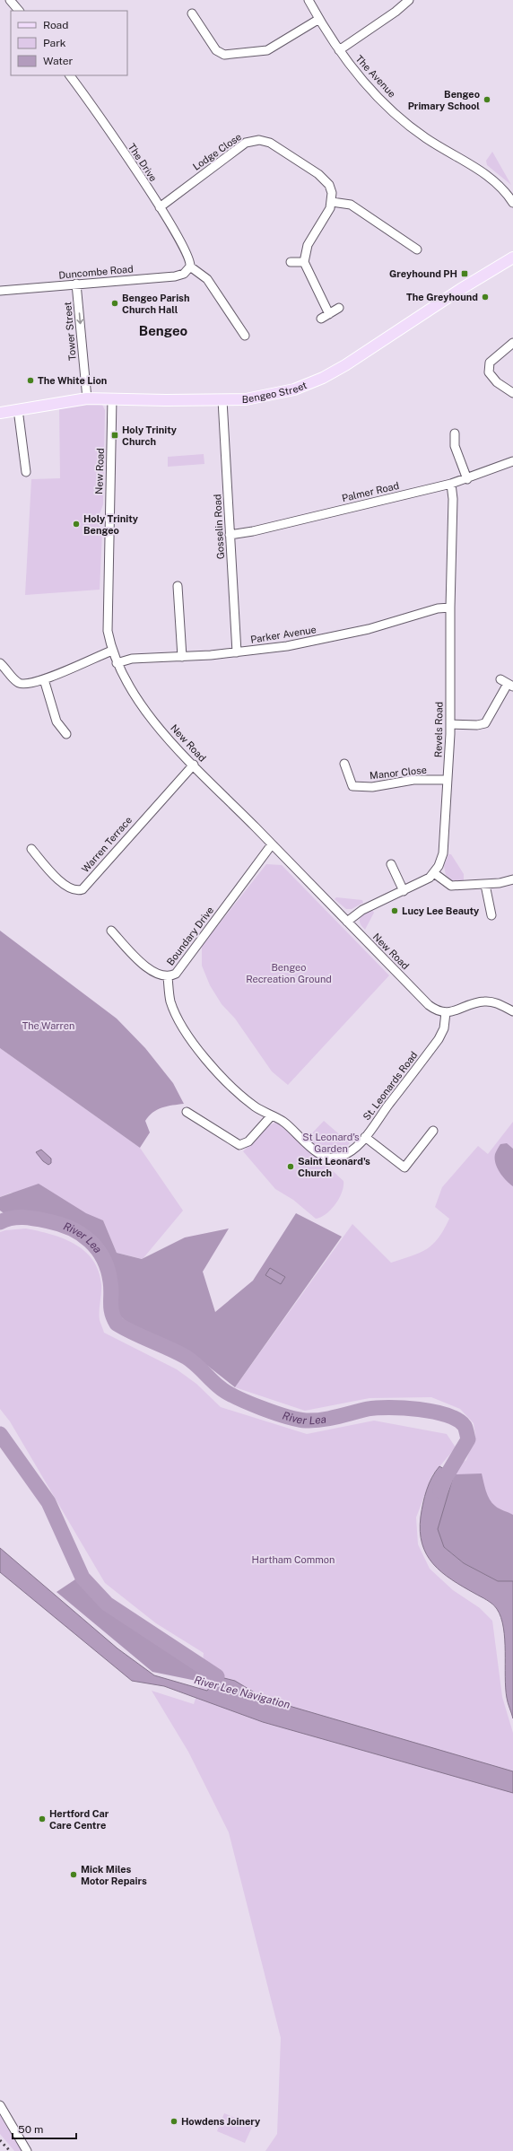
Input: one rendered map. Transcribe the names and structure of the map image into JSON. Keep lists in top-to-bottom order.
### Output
{
  "streets": {
    "main road": ["Bengeo Street"],
    "street": [
      "The Avenue",
      "Lodge Close",
      "The Drive",
      "Duncombe Road",
      "Tower Street",
      "New Road",
      "Palmer Road",
      "Gosselin Road",
      "Parker Avenue",
      "Revels Road",
      "Manor Close",
      "Warren Terrace",
      "Boundary Drive",
      "St. Leonards Road"
    ]
  },
  "crossings": [
    ["Lodge Close", "The Drive"],
    ["The Drive", "Duncombe Road"],
    ["Duncombe Road", "Tower Street"],
    ["Tower Street", "Bengeo Street"],
    ["Bengeo Street", "New Road"],
    ["Bengeo Street", "Gosselin Road"],
    ["New Road", "Parker Avenue"],
    ["New Road", "Revels Road"],
    ["New Road", "Warren Terrace"],
    ["New Road", "Boundary Drive"],
    ["New Road", "St. Leonards Road"],
    ["Palmer Road", "Gosselin Road"],
    ["Palmer Road", "Revels Road"],
    ["Gosselin Road", "Parker Avenue"],
    ["Parker Avenue", "Revels Road"],
    ["Revels Road", "Manor Close"],
    ["Boundary Drive", "St. Leonards Road"]
  ],
  "one_way": ["Tower Street"],
  "districts": ["Bengeo"],
  "water": ["River Lea", "River Lee Navigation"],
  "parks": [
    "Bengeo Recreation Ground",
    "The Warren",
    "St Leonard's Garden",
    "Hartham Common"
  ],
  "places": {
    "other": [
      "Bengeo Primary School",
      "The Greyhound",
      "Bengeo Parish Church Hall",
      "The White Lion",
      "Holy Trinity Bengeo",
      "Lucy Lee Beauty",
      "Saint Leonard's Church",
      "Hertford Car Care Centre",
      "Mick Miles Motor Repairs",
      "Howdens Joinery"
    ],
    "transit": ["Greyhound PH", "Holy Trinity Church"]
  },
  "legend": ["Road", "Park", "Water"],
  "scale_bar": "50 m"
}
